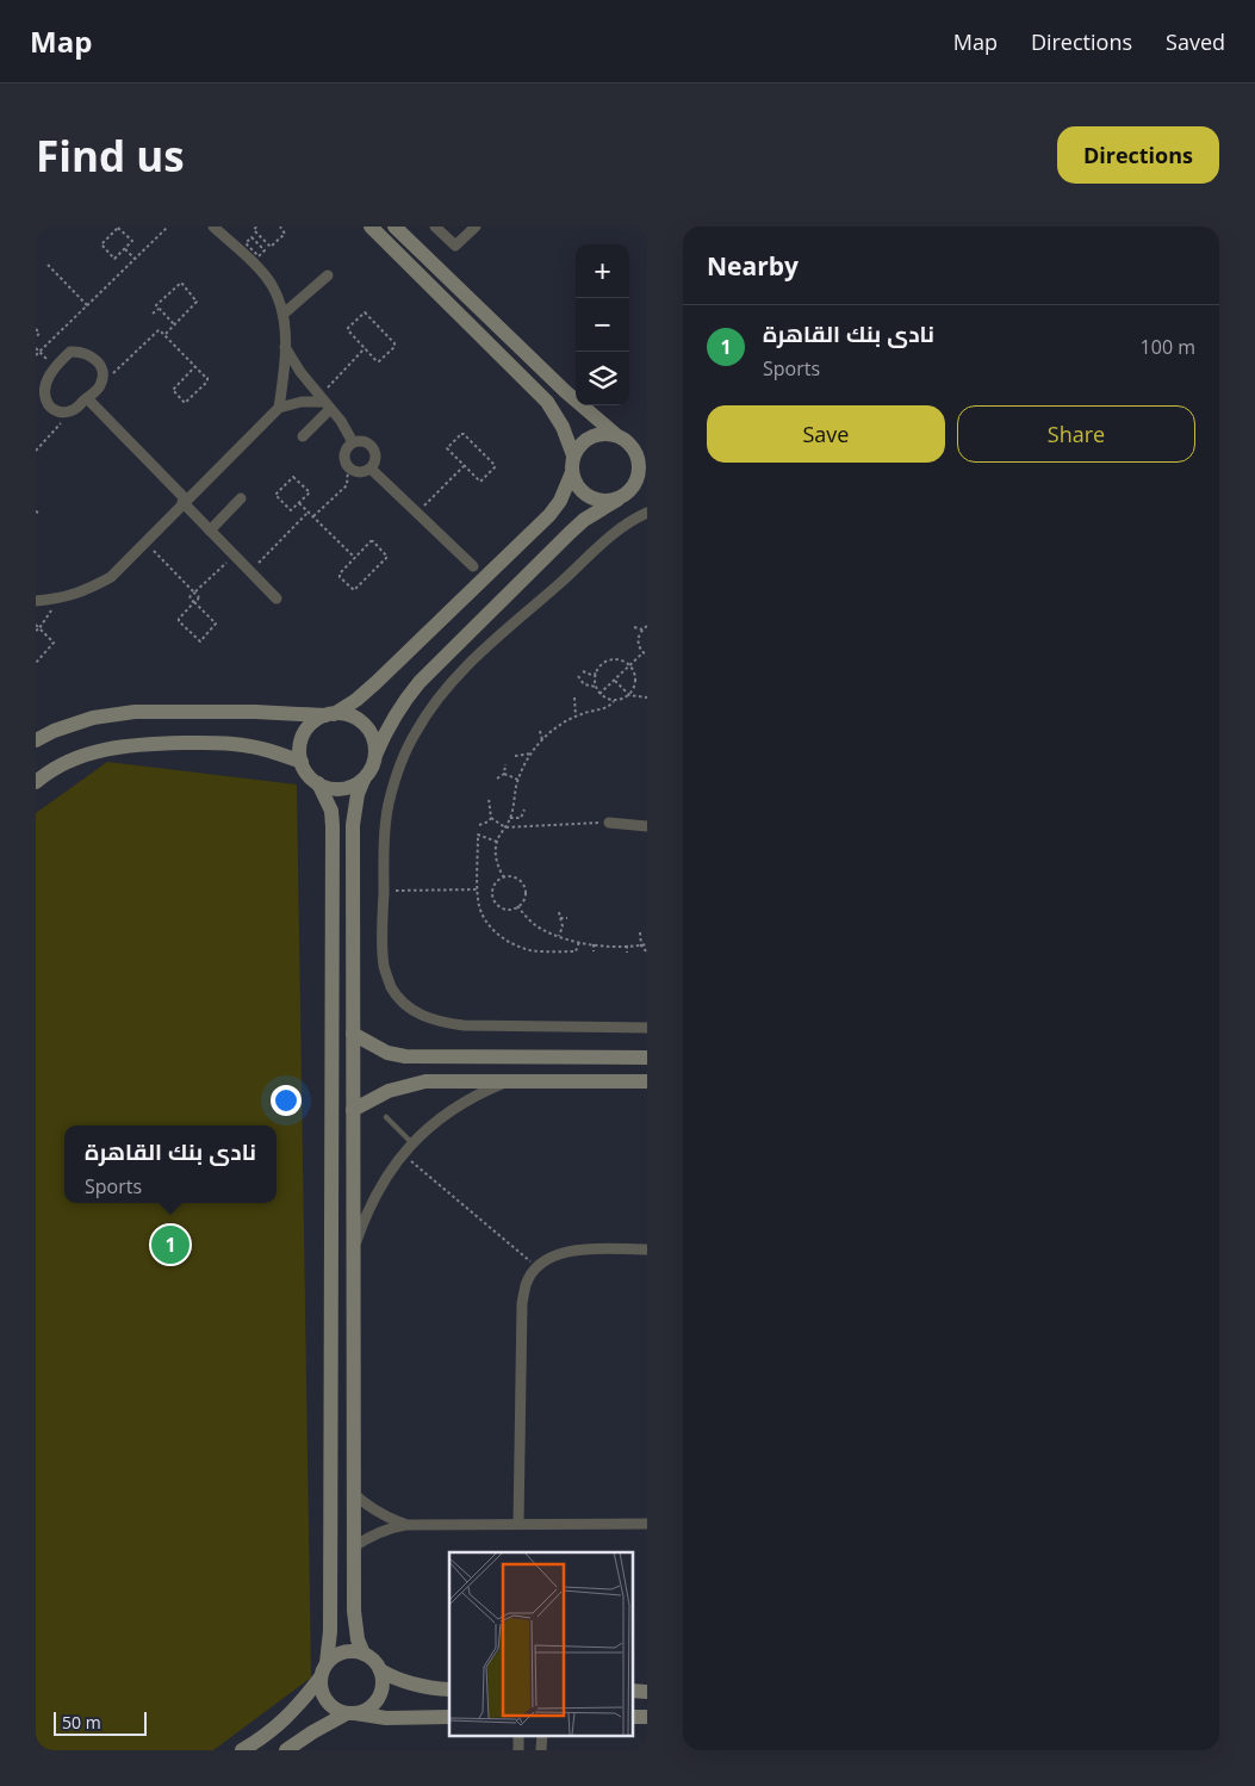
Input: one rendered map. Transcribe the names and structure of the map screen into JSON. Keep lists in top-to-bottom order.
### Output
{
  "scale_bar": "50 m",
  "page": {
    "header": "Map",
    "nav": ["Map", "Directions", "Saved"],
    "buttons": [
      "Directions",
      ["Save", "Share"]
    ],
    "title": "Find us",
    "heading": "Nearby",
    "map_buttons": ["+", "−"],
    "list": [
      {
        "mark": "1",
        "name": "نادى بنك القاهرة",
        "note": "Sports",
        "value": "100 m"
      }
    ],
    "popup": ["نادى بنك القاهرة", "Sports"],
    "pins": "1",
    "scale": "50 m"
  }
}
